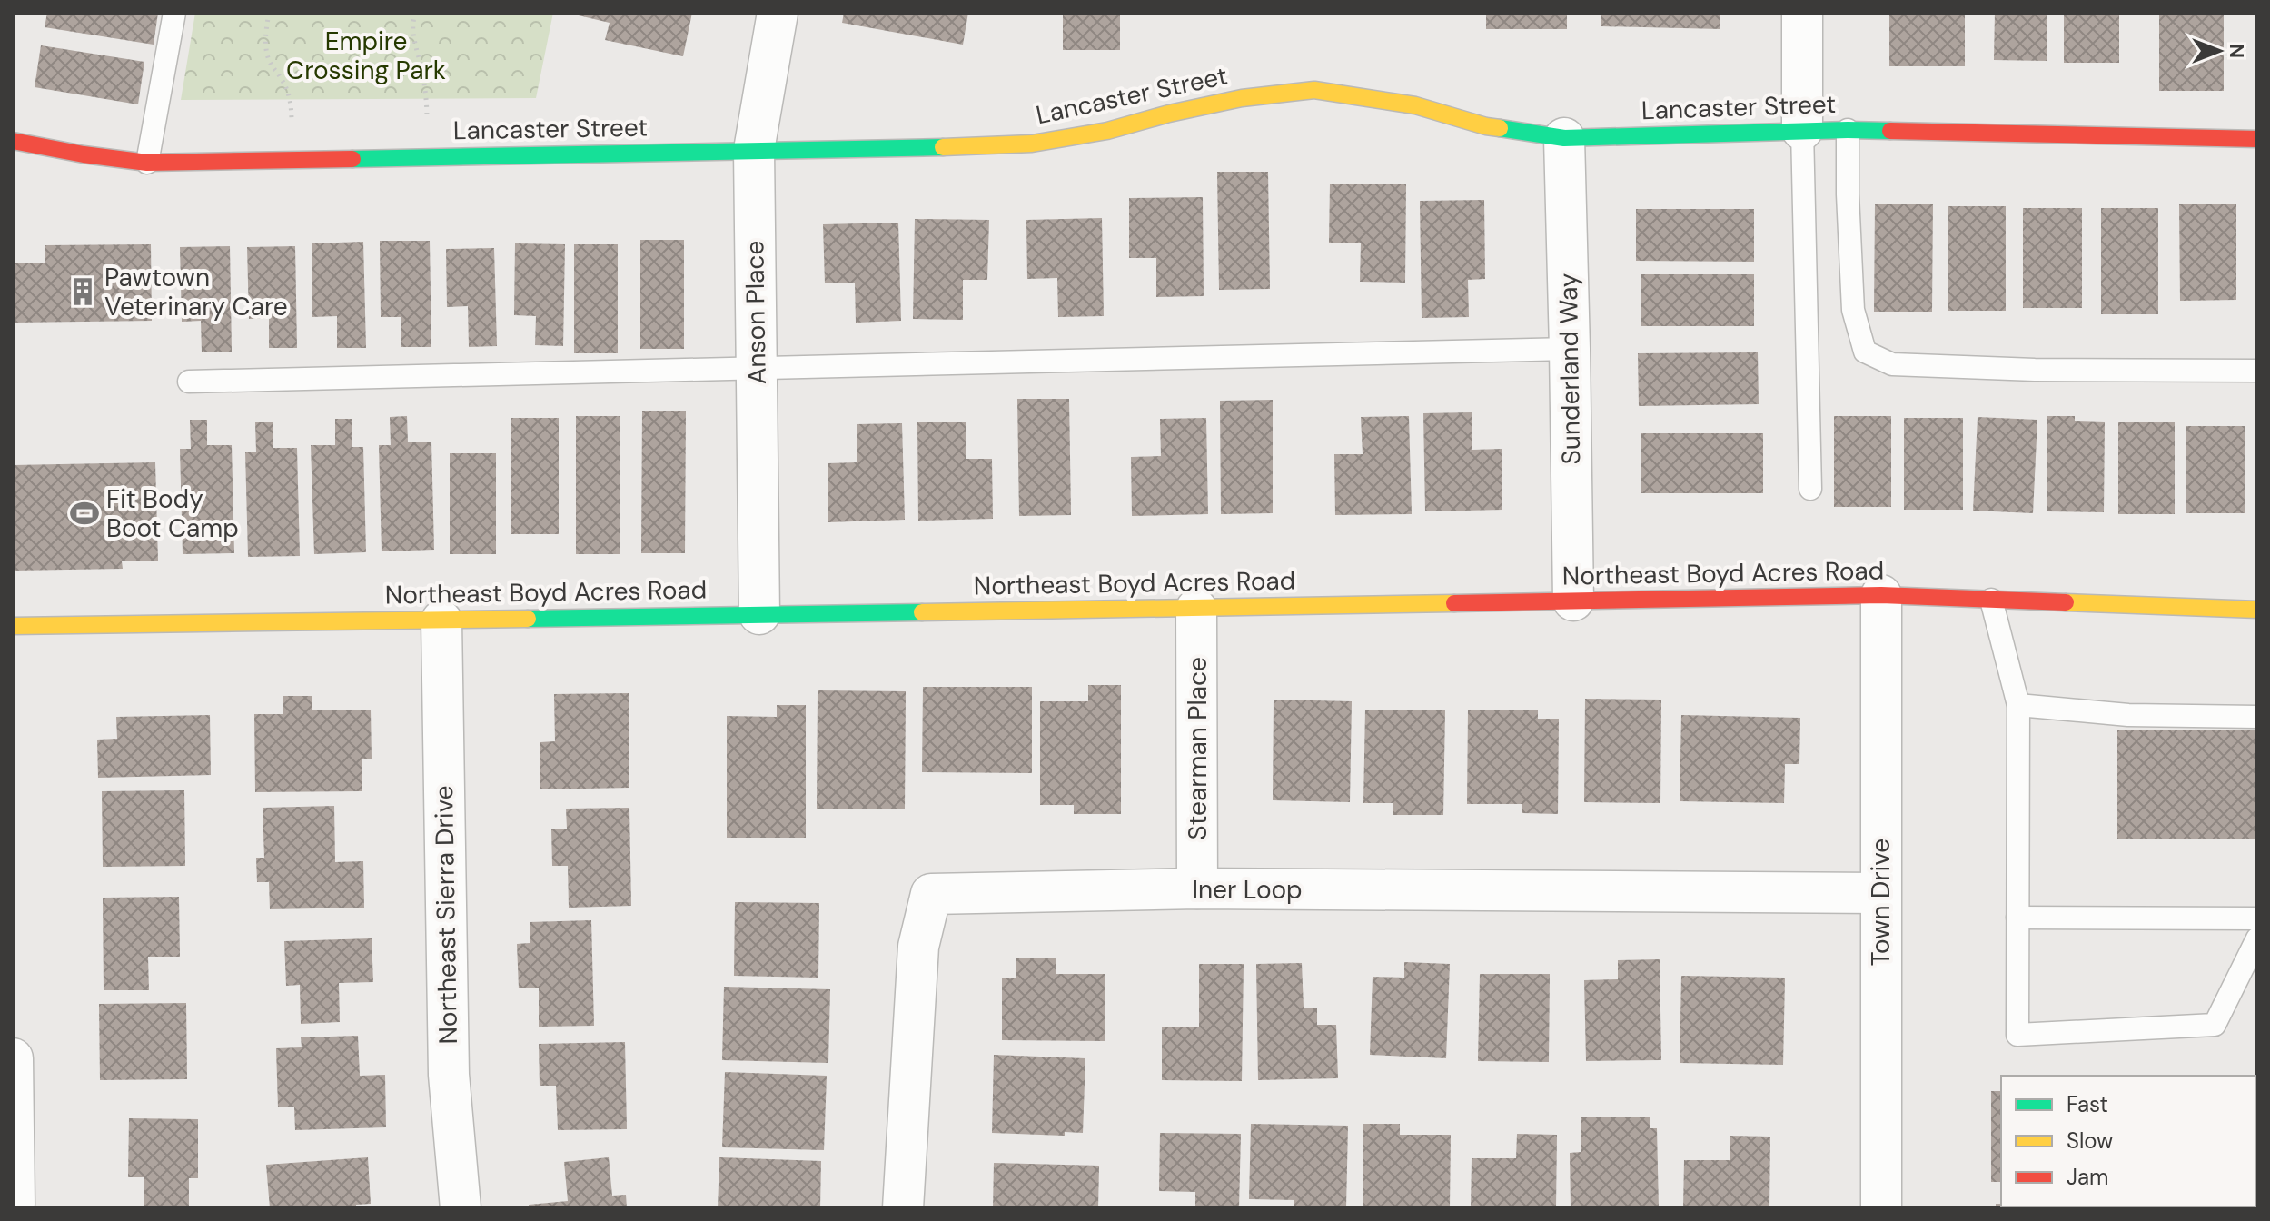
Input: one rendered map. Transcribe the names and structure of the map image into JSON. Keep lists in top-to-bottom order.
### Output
{
  "streets": {
    "street": [
      "Lancaster Street",
      "Anson Place",
      "Sunderland Way",
      "Northeast Boyd Acres Road",
      "Stearman Place",
      "Iner Loop",
      "Town Drive",
      "Northeast Sierra Drive"
    ]
  },
  "crossings": [
    ["Lancaster Street", "Anson Place"],
    ["Lancaster Street", "Sunderland Way"],
    ["Anson Place", "Northeast Boyd Acres Road"],
    ["Sunderland Way", "Northeast Boyd Acres Road"],
    ["Northeast Boyd Acres Road", "Stearman Place"],
    ["Northeast Boyd Acres Road", "Town Drive"],
    ["Northeast Boyd Acres Road", "Northeast Sierra Drive"],
    ["Stearman Place", "Iner Loop"],
    ["Iner Loop", "Town Drive"]
  ],
  "parks": ["Empire Crossing Park"],
  "places": {
    "building": ["Pawtown Veterinary Care"],
    "sports": ["Fit Body Boot Camp"]
  },
  "legend": ["Fast", "Slow", "Jam"],
  "north": "right"
}
